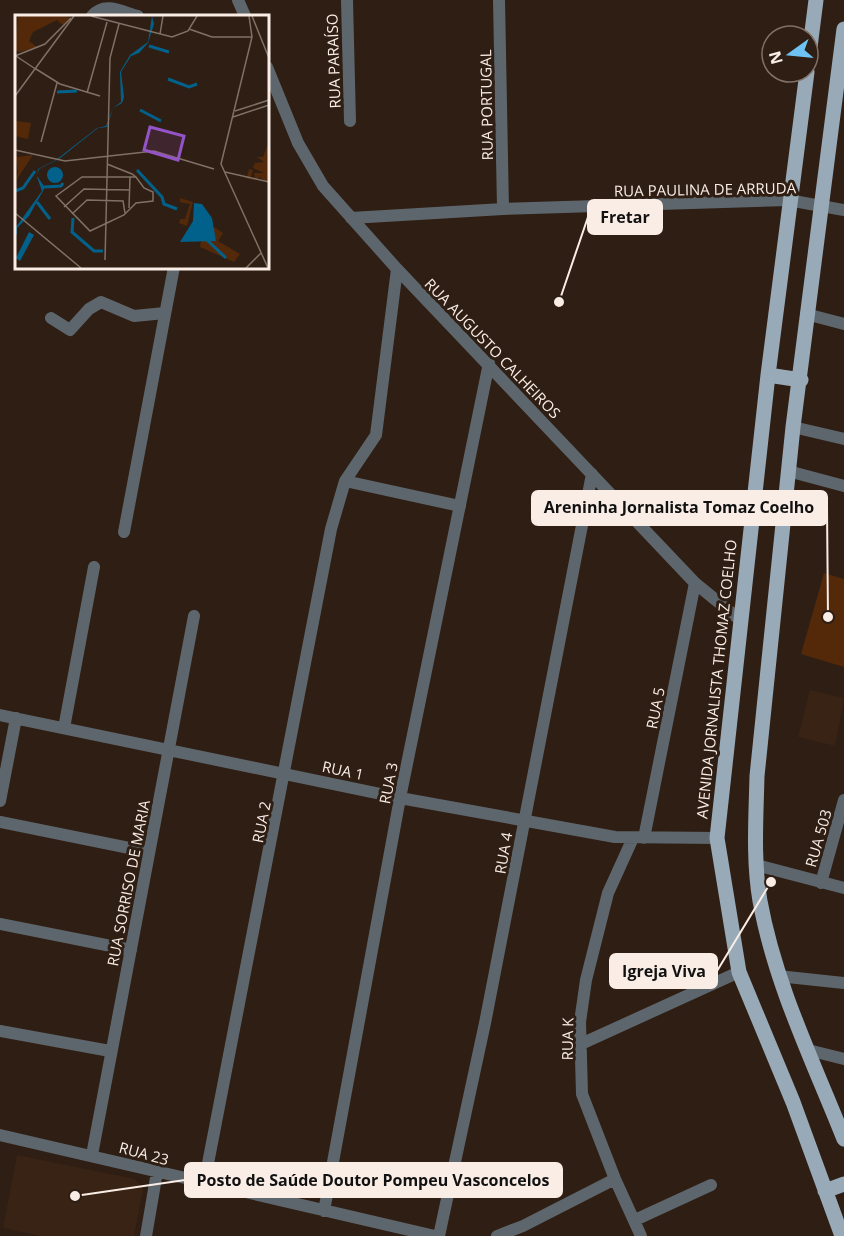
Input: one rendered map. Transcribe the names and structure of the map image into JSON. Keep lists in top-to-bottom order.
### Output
{
  "streets": {
    "main road": ["AVENIDA JORNALISTA THOMAZ COELHO"],
    "street": [
      "RUA PARAÍSO",
      "RUA PORTUGAL",
      "RUA PAULINA DE ARRUDA",
      "RUA AUGUSTO CALHEIROS",
      "RUA 5",
      "RUA 1",
      "RUA 3",
      "RUA 2",
      "RUA 503",
      "RUA 4",
      "RUA SORRISO DE MARIA",
      "RUA K",
      "RUA 23"
    ]
  },
  "crossings": [
    ["RUA PORTUGAL", "RUA PAULINA DE ARRUDA"],
    ["RUA PAULINA DE ARRUDA", "RUA AUGUSTO CALHEIROS"],
    ["RUA PAULINA DE ARRUDA", "AVENIDA JORNALISTA THOMAZ COELHO"],
    ["RUA AUGUSTO CALHEIROS", "AVENIDA JORNALISTA THOMAZ COELHO"],
    ["RUA AUGUSTO CALHEIROS", "RUA 5"],
    ["RUA AUGUSTO CALHEIROS", "RUA 3"],
    ["RUA AUGUSTO CALHEIROS", "RUA 2"],
    ["RUA AUGUSTO CALHEIROS", "RUA 4"],
    ["AVENIDA JORNALISTA THOMAZ COELHO", "RUA 1"],
    ["RUA 5", "RUA 1"],
    ["RUA 5", "RUA K"],
    ["RUA 1", "RUA 3"],
    ["RUA 1", "RUA 2"],
    ["RUA 1", "RUA 4"],
    ["RUA 1", "RUA SORRISO DE MARIA"],
    ["RUA 1", "RUA K"],
    ["RUA 3", "RUA 23"],
    ["RUA 2", "RUA 23"],
    ["RUA 4", "RUA 23"],
    ["RUA SORRISO DE MARIA", "RUA 23"]
  ],
  "places": [
    "Fretar",
    "Areninha Jornalista Tomaz Coelho",
    "Igreja Viva",
    "Posto de Saúde Doutor Pompeu Vasconcelos"
  ],
  "north": "left"
}
